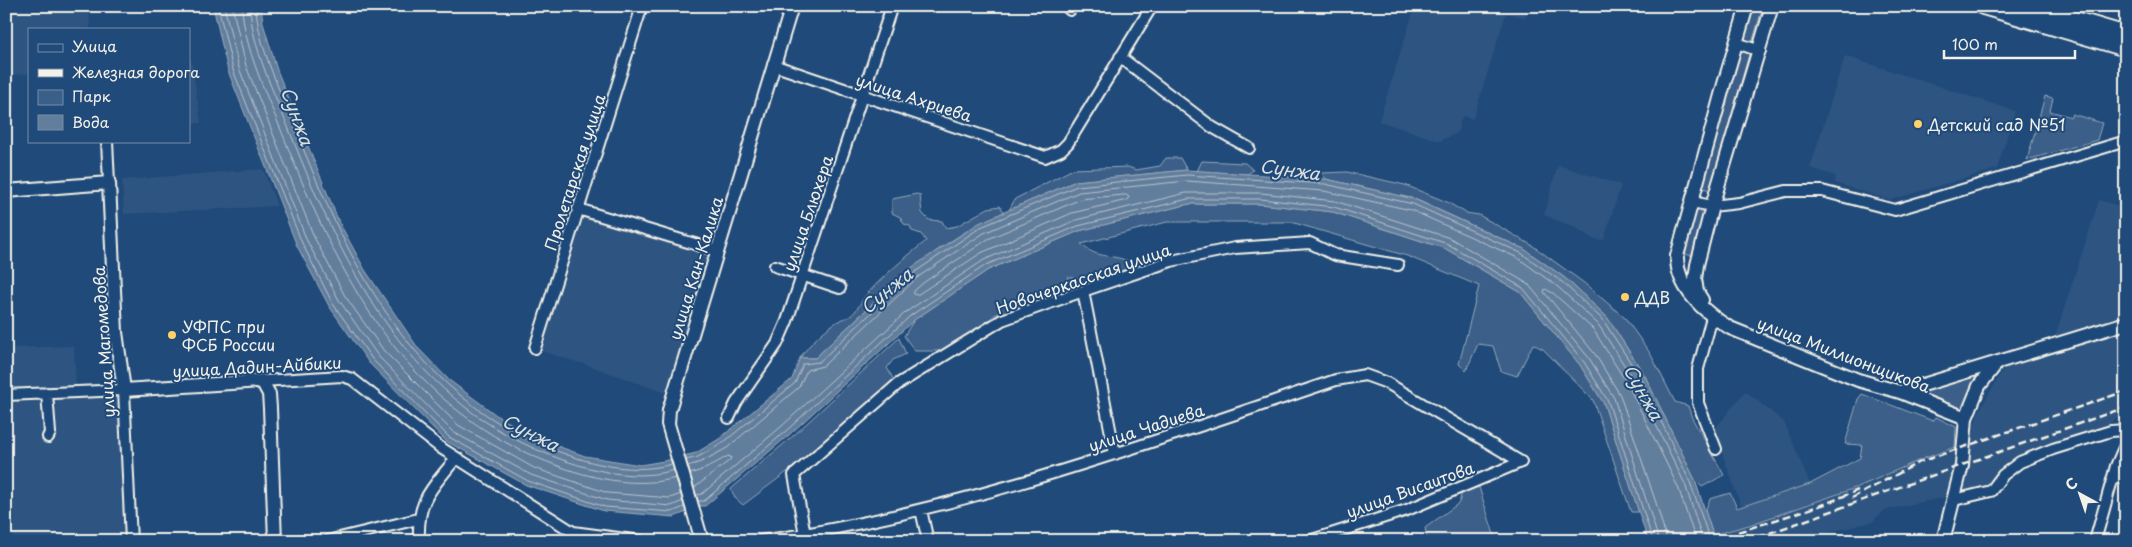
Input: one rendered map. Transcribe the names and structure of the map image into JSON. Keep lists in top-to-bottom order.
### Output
{
  "streets": {
    "street": [
      "улица Ахриева",
      "Пролетарская улица",
      "улица Блюхера",
      "улица Кан-Калика",
      "Новочеркасская улица",
      "улица Магомедова",
      "улица Миллионщикова",
      "улица Дадин-Айбики",
      "улица Чадиева",
      "улица Висаитова"
    ]
  },
  "crossings": [
    ["улица Ахриева", "улица Блюхера"],
    ["улица Ахриева", "улица Кан-Калика"],
    ["Новочеркасская улица", "улица Чадиева"],
    ["улица Магомедова", "улица Дадин-Айбики"],
    ["улица Чадиева", "улица Висаитова"]
  ],
  "water": ["Сунжа"],
  "places": ["Детский сад №51", "ДДВ", "УФПС при ФСБ России"],
  "legend": [
    "Улица",
    "Железная дорога",
    "Парк",
    "Вода"
  ],
  "scale_bar": "100 m",
  "north": "top left"
}
